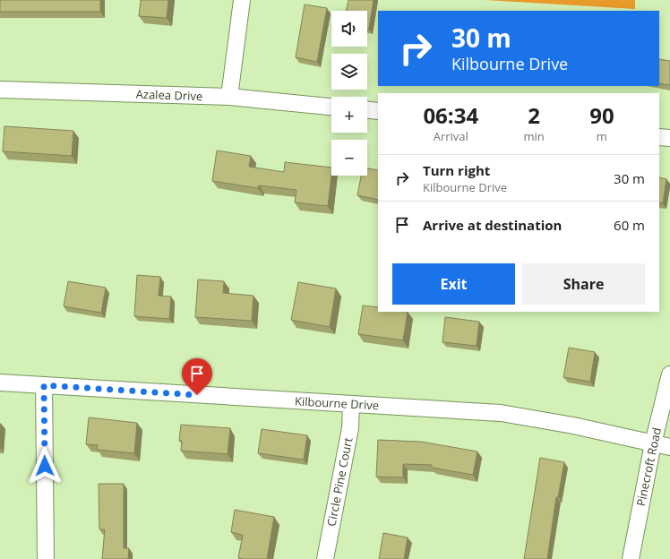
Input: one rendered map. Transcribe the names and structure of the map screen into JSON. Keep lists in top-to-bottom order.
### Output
{
  "streets": {
    "street": [
      "Azalea Drive",
      "Kilbourne Drive",
      "Pinecroft Road",
      "Circle Pine Court"
    ]
  },
  "crossings": [
    ["Kilbourne Drive", "Pinecroft Road"],
    ["Kilbourne Drive", "Circle Pine Court"]
  ],
  "page": {
    "map_buttons": ["+", "−"],
    "turn": ["30 m", "Kilbourne Drive"],
    "eta": [
      "06:34",
      "Arrival",
      "2",
      "min",
      "90",
      "m"
    ],
    "list": [
      {
        "name": "Turn right",
        "note": "Kilbourne Drive",
        "value": "30 m"
      },
      {
        "name": "Arrive at destination",
        "value": "60 m"
      }
    ],
    "buttons": ["Exit", "Share"]
  }
}
